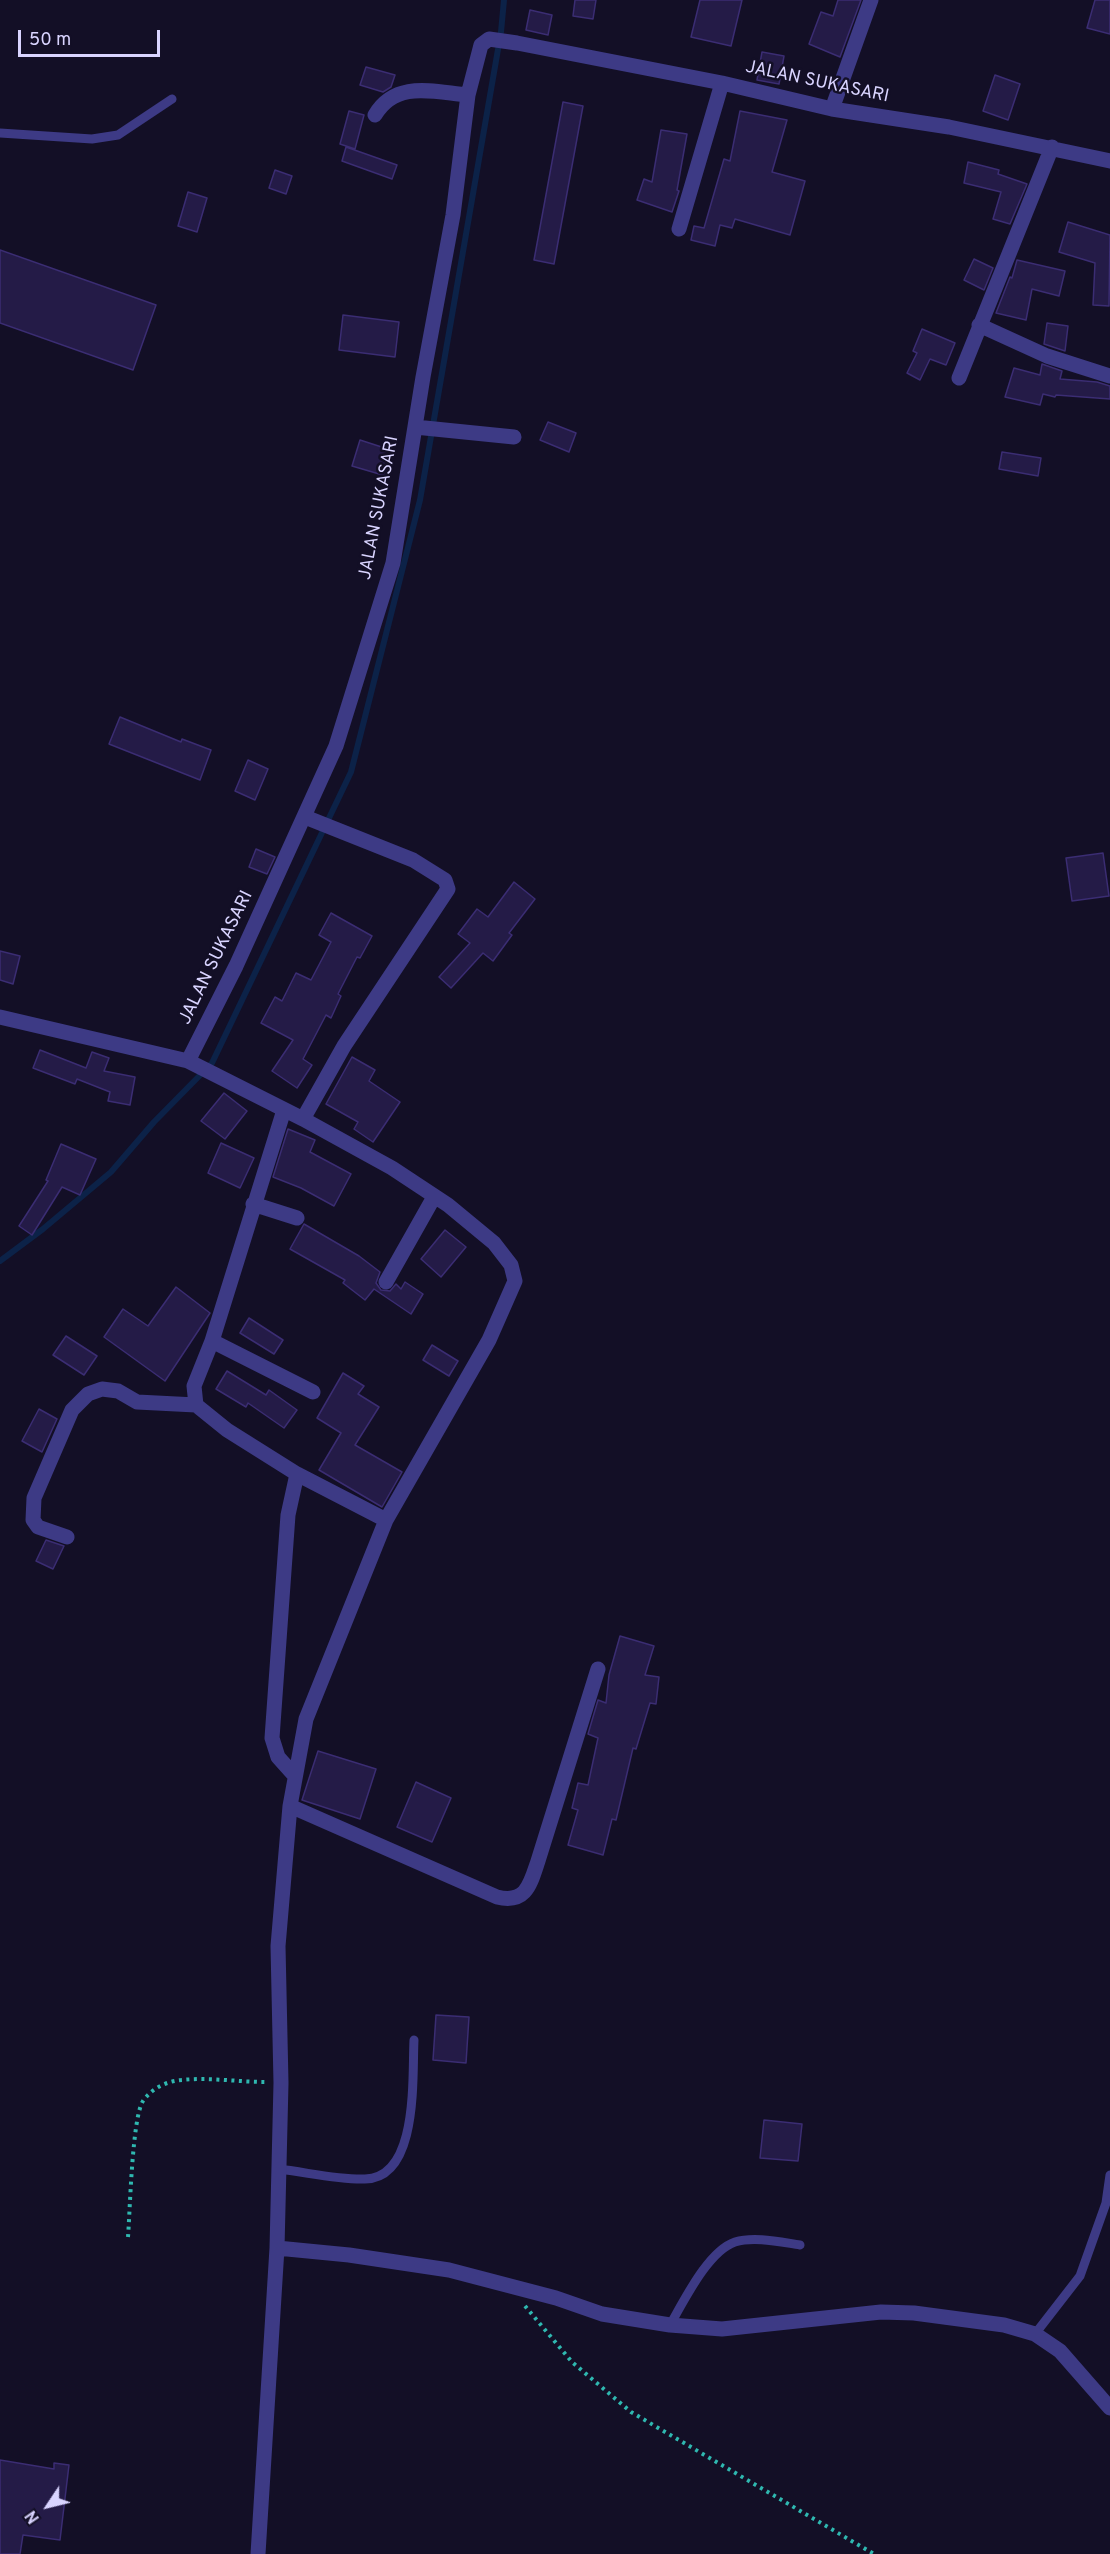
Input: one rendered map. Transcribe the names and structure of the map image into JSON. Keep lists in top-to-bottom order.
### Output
{
  "streets": {
    "street": ["JALAN SUKASARI"]
  },
  "scale_bar": "50 m",
  "north": "bottom left"
}
